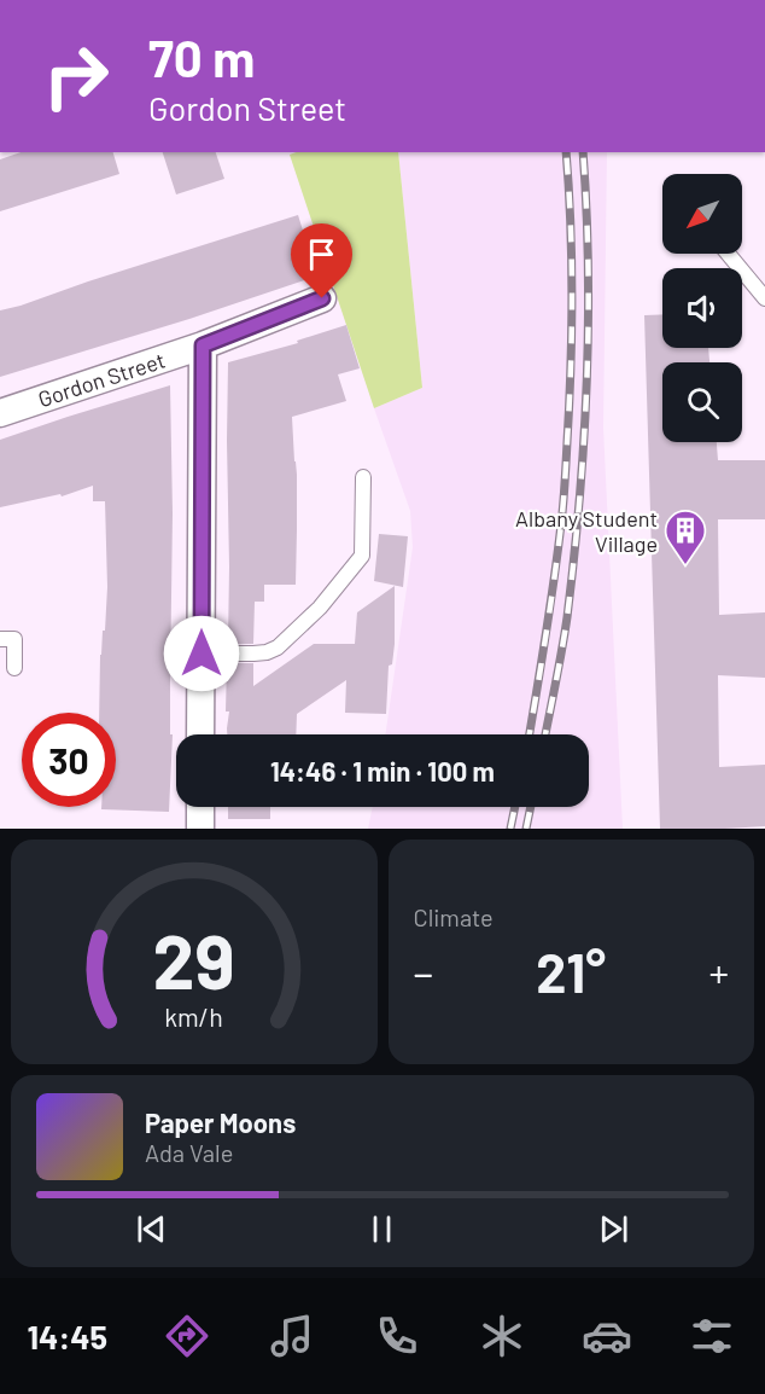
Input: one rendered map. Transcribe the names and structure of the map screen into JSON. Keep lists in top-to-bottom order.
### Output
{
  "streets": {
    "street": ["Gordon Street"]
  },
  "places": {
    "building": ["Albany Student Village"]
  },
  "north": "bottom left",
  "page": {
    "turn": ["70 m", "Gordon Street"],
    "limit": "30",
    "trip": "14:46 · 1 min · 100 m",
    "tile": "Climate",
    "heat": ["−", "21°", "+"],
    "song": ["Paper Moons", "Ada Vale"],
    "tabs": "14:45",
    "gauge": ["29", "km/h"]
  }
}
